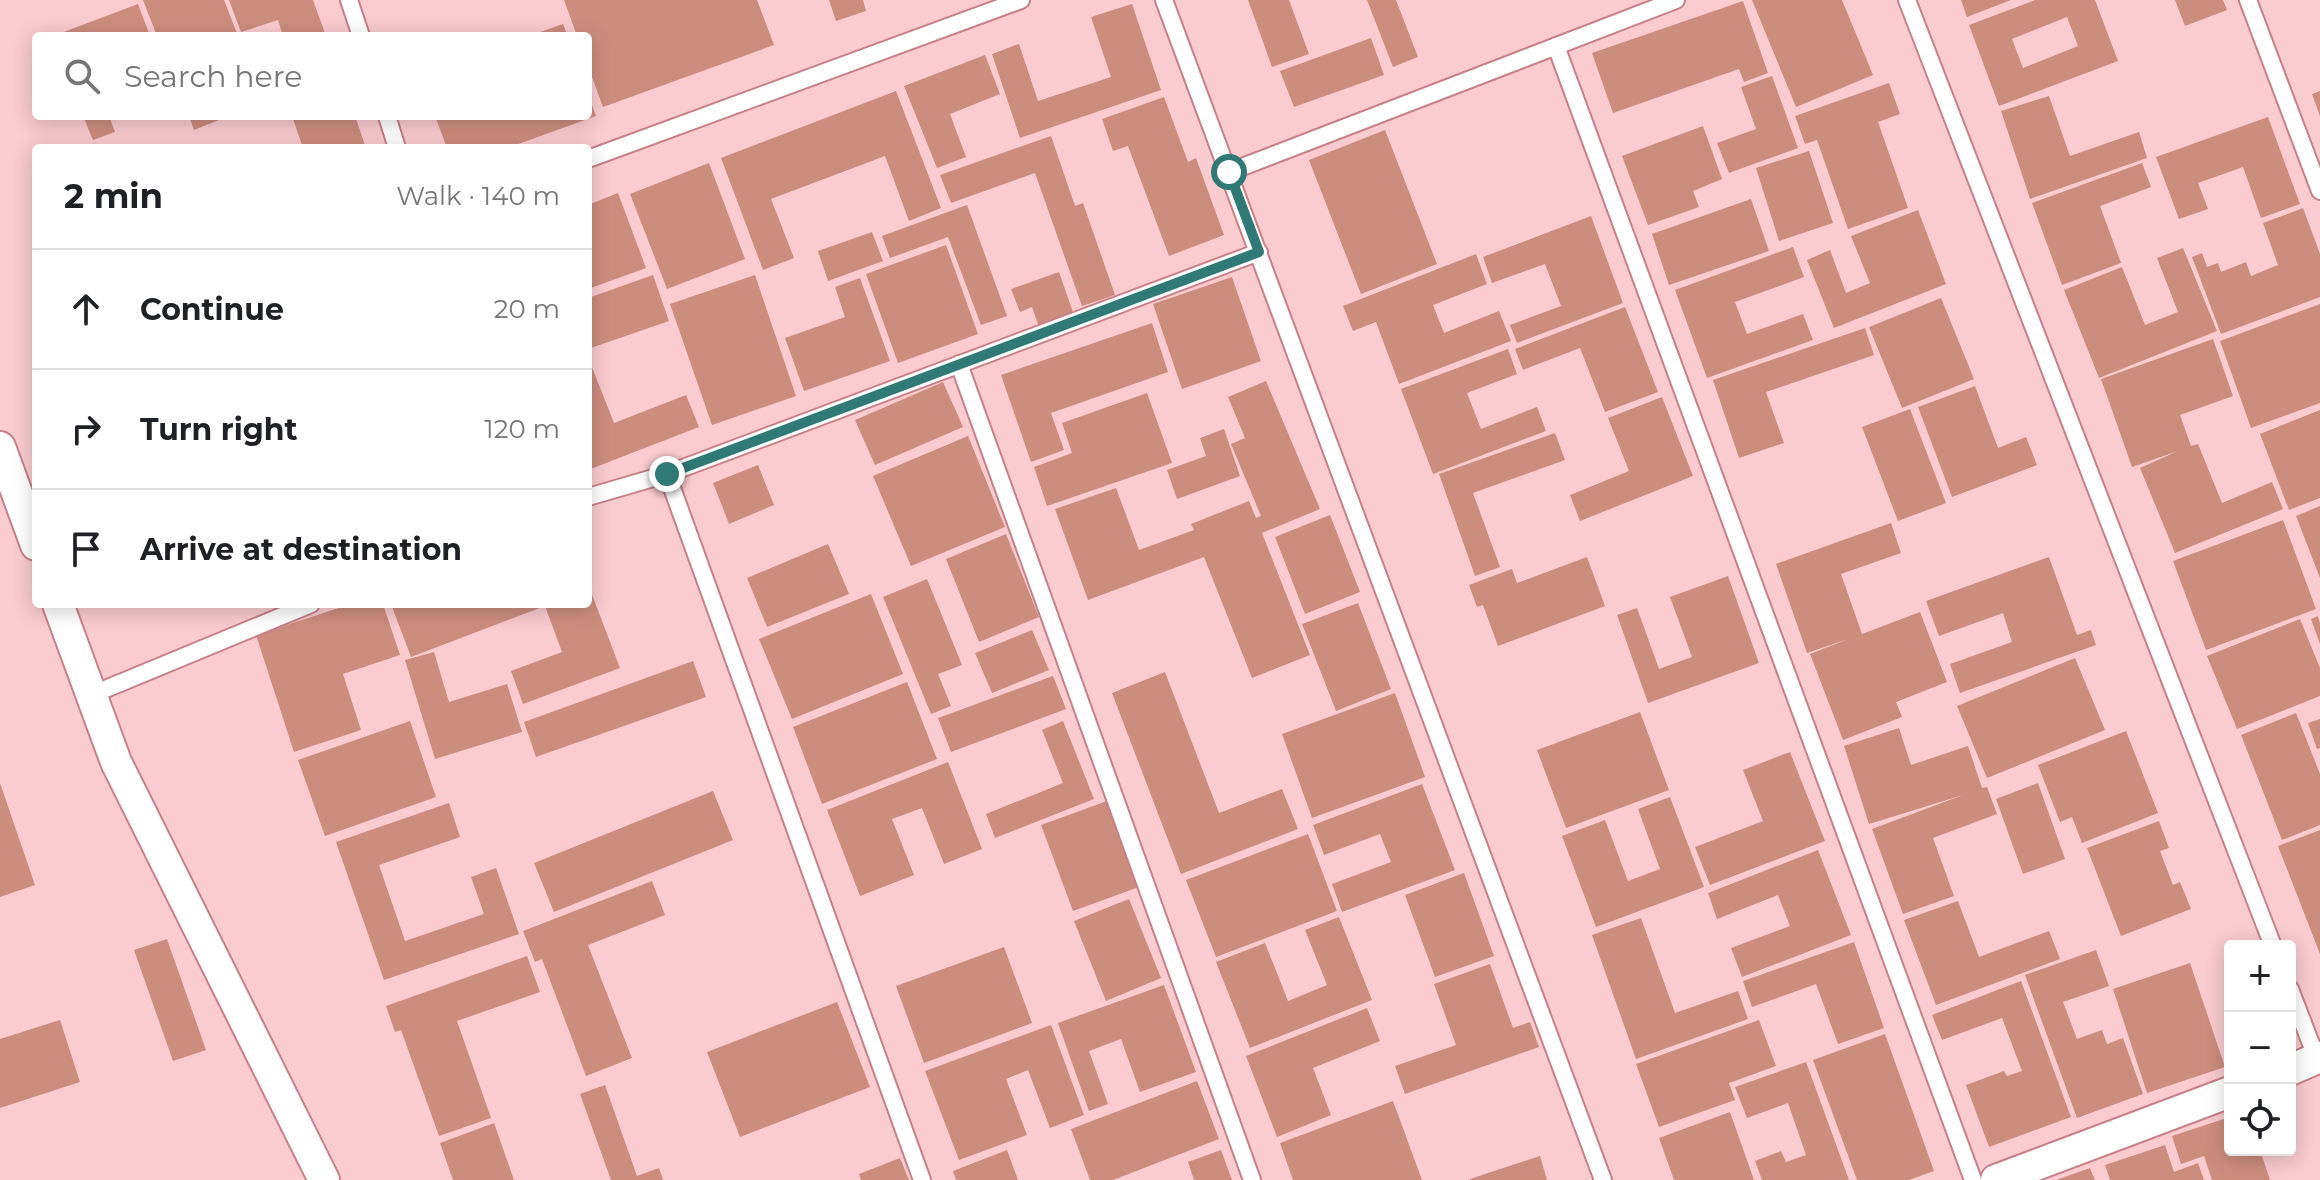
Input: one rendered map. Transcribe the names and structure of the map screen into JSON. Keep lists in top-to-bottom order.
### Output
{
  "page": {
    "search": "Search here",
    "heading": ["2 min", "Walk · 140 m"],
    "list": [
      ["Continue", "20 m"],
      ["Turn right", "120 m"],
      "Arrive at destination"
    ],
    "map_buttons": ["+", "−"]
  }
}
